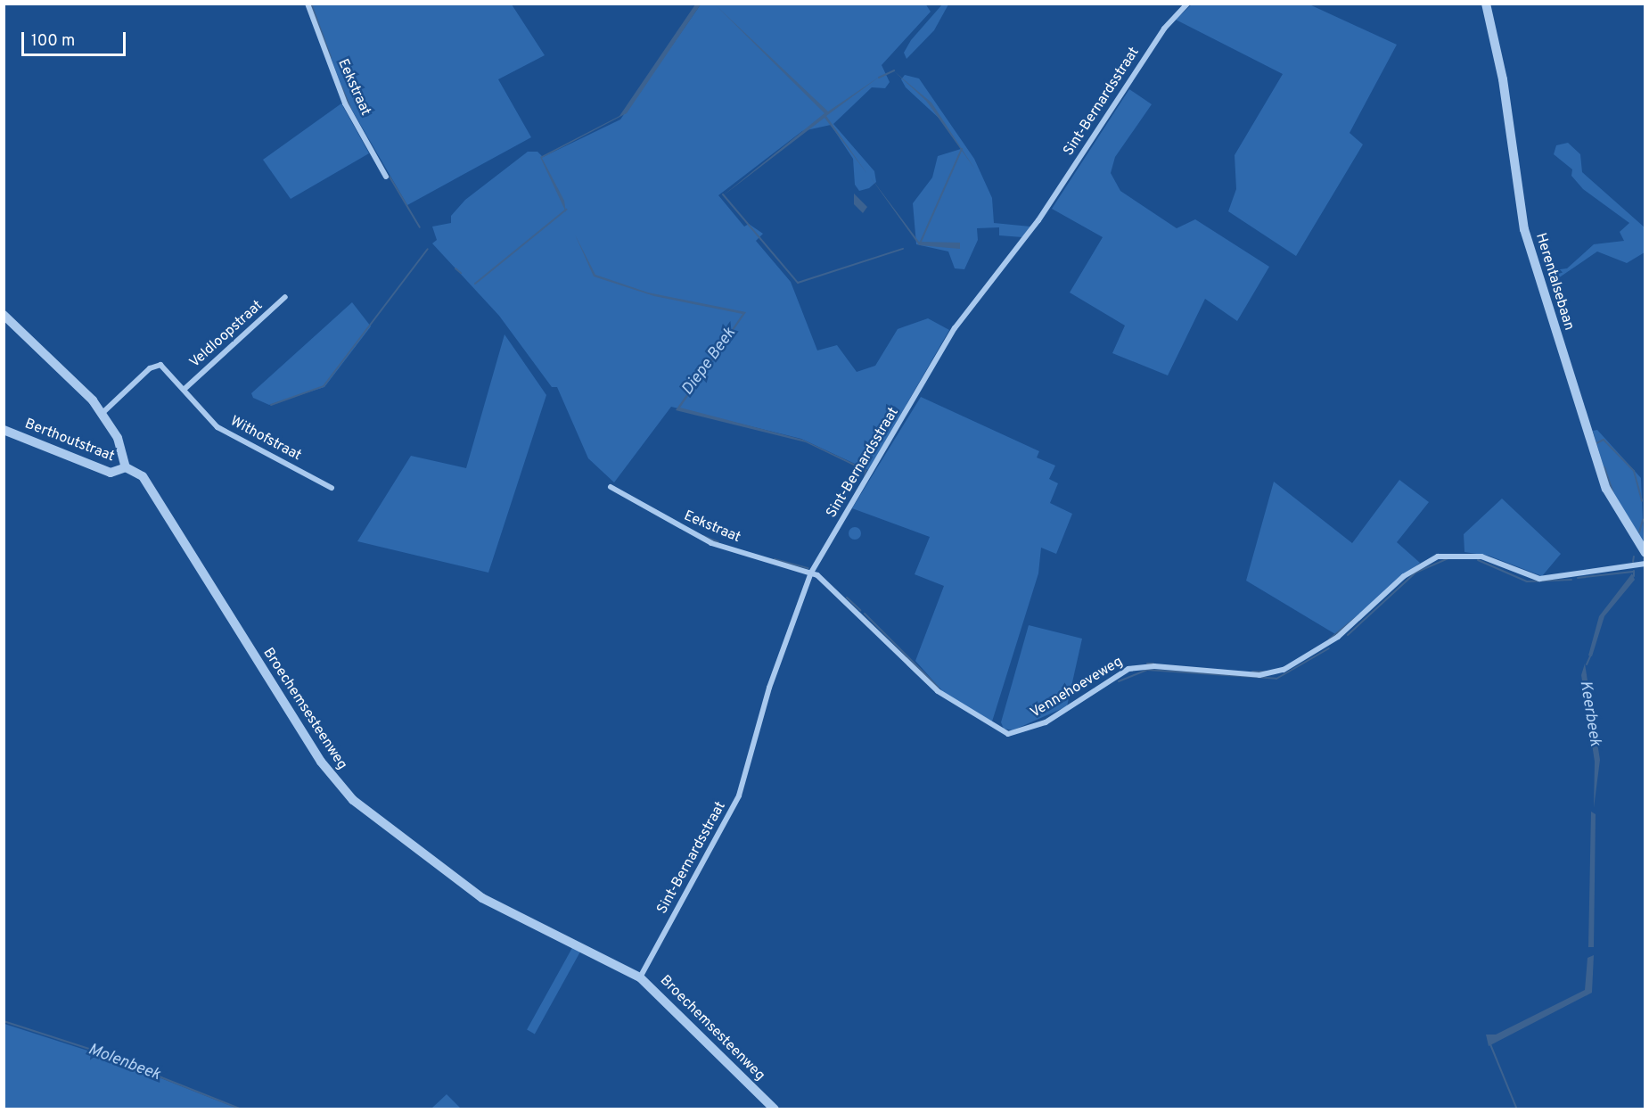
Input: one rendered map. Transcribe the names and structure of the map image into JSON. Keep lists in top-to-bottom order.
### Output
{
  "streets": {
    "street": [
      "Eekstraat",
      "Sint-Bernardsstraat",
      "Herentalsebaan",
      "Veldloopstraat",
      "Withofstraat",
      "Berthoutstraat",
      "Vennehoeveweg",
      "Broechemsesteenweg"
    ]
  },
  "crossings": [
    ["Eekstraat", "Sint-Bernardsstraat"],
    ["Eekstraat", "Vennehoeveweg"],
    ["Sint-Bernardsstraat", "Vennehoeveweg"],
    ["Sint-Bernardsstraat", "Broechemsesteenweg"],
    ["Veldloopstraat", "Withofstraat"],
    ["Berthoutstraat", "Broechemsesteenweg"]
  ],
  "water": ["Diepe Beek", "Keerbeek", "Molenbeek"],
  "scale_bar": "100 m"
}
